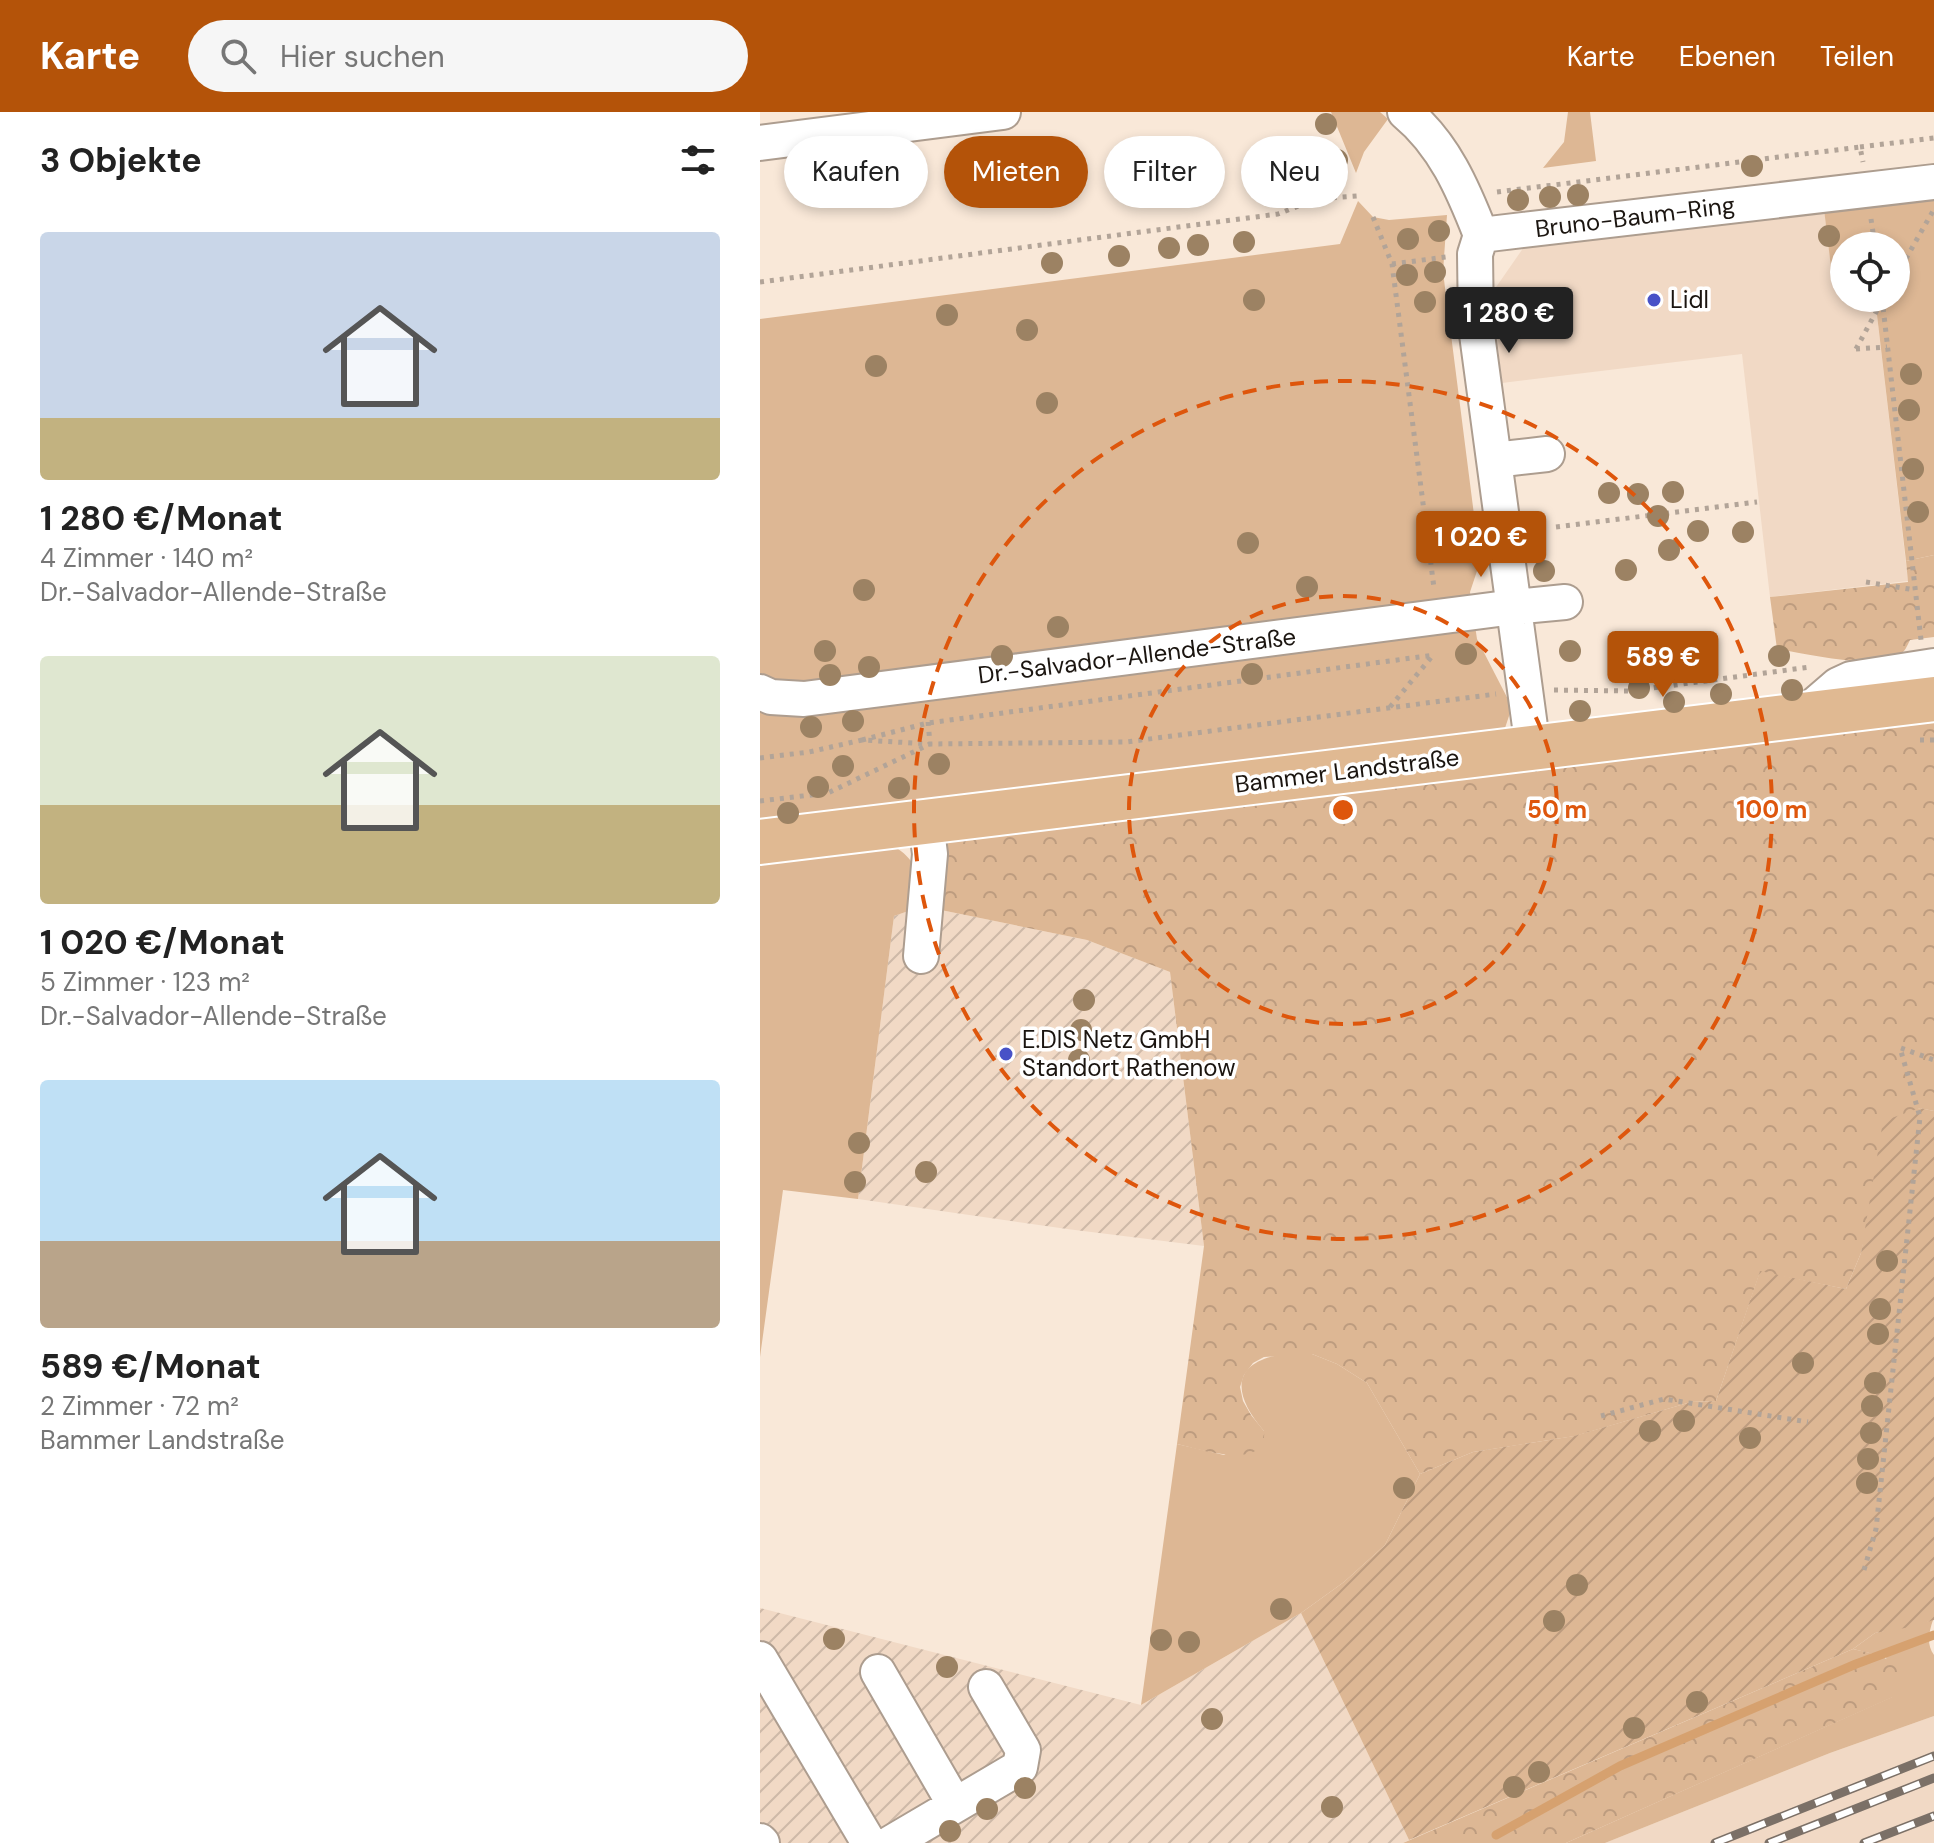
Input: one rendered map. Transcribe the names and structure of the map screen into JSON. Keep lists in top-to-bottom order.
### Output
{
  "streets": {
    "main road": ["Bammer Landstraße"],
    "street": ["Bruno-Baum-Ring", "Dr.-Salvador-Allende-Straße"]
  },
  "places": ["Lidl", "E.DIS Netz GmbH Standort Rathenow"],
  "page": {
    "header": "Karte",
    "search": "Hier suchen",
    "nav": ["Karte", "Ebenen", "Teilen"],
    "heading": "3 Objekte",
    "chip": [
      "Kaufen",
      "Mieten",
      "Filter",
      "Neu"
    ],
    "list": [
      {
        "name": "1 280 €/Monat",
        "note": "4 Zimmer · 140 m² · Dr.-Salvador-Allende-Straße"
      },
      {
        "name": "1 020 €/Monat",
        "note": "5 Zimmer · 123 m² · Dr.-Salvador-Allende-Straße"
      },
      {
        "name": "589 €/Monat",
        "note": "2 Zimmer · 72 m² · Bammer Landstraße"
      }
    ],
    "price": ["1 280 €", "1 020 €", "589 €"]
  },
  "rings": ["50 m", "100 m"]
}
